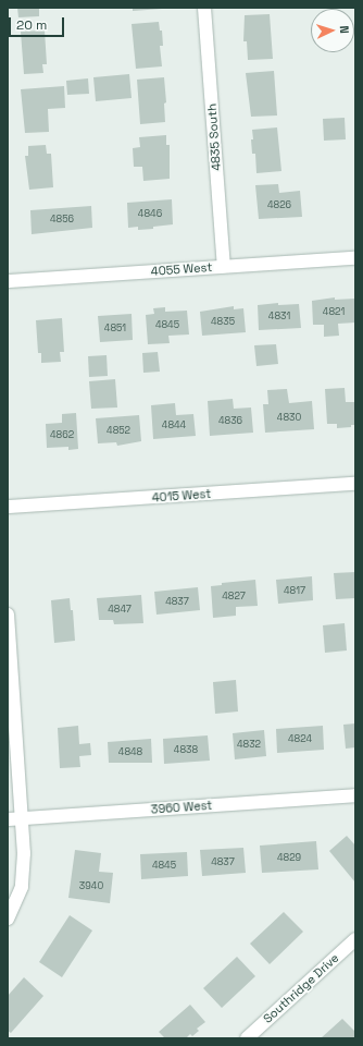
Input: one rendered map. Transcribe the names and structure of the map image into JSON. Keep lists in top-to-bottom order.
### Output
{
  "streets": {
    "street": [
      "4835 South",
      "4055 West",
      "4015 West",
      "3960 West",
      "Southridge Drive"
    ]
  },
  "crossings": [
    ["4835 South", "4055 West"]
  ],
  "house_numbers": [
    "4826",
    "4846",
    "4856",
    "4821",
    "4831",
    "4835",
    "4845",
    "4851",
    "4830",
    "4836",
    "4844",
    "4852",
    "4862",
    "4817",
    "4827",
    "4837",
    "4847",
    "4824",
    "4832",
    "4838",
    "4848",
    "4829",
    "4837",
    "4845",
    "3940"
  ],
  "scale_bar": "20 m",
  "north": "right"
}
